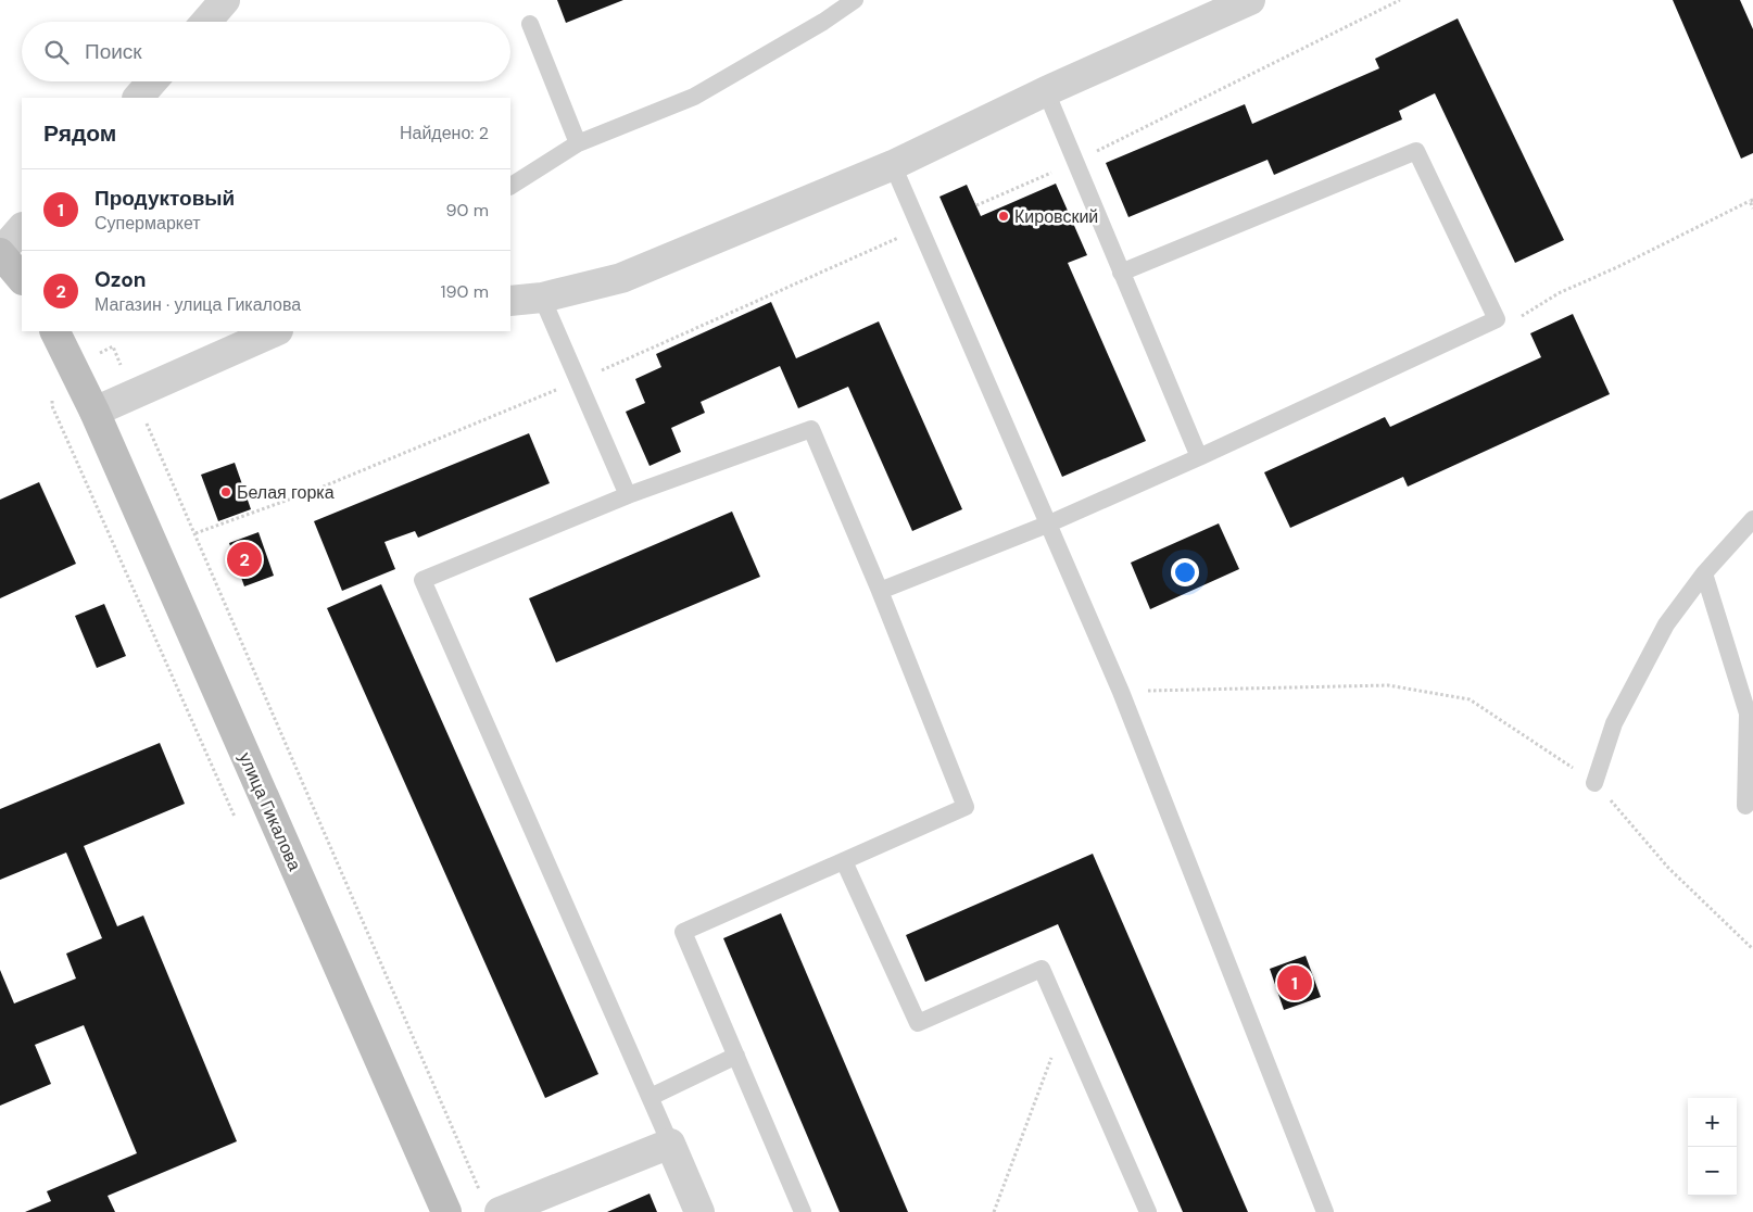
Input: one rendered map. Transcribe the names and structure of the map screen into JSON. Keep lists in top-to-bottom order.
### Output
{
  "streets": {
    "main road": ["улица Гикалова"]
  },
  "places": ["Кировский", "Белая горка"],
  "page": {
    "search": "Поиск",
    "heading": ["Рядом", "Найдено: 2"],
    "list": [
      {
        "mark": "1",
        "name": "Продуктовый",
        "note": "Супермаркет",
        "value": "90 m"
      },
      {
        "mark": "2",
        "name": "Ozon",
        "note": "Магазин · улица Гикалова",
        "value": "190 m"
      }
    ],
    "pins": ["2", "1"],
    "map_buttons": ["+", "−"]
  }
}
